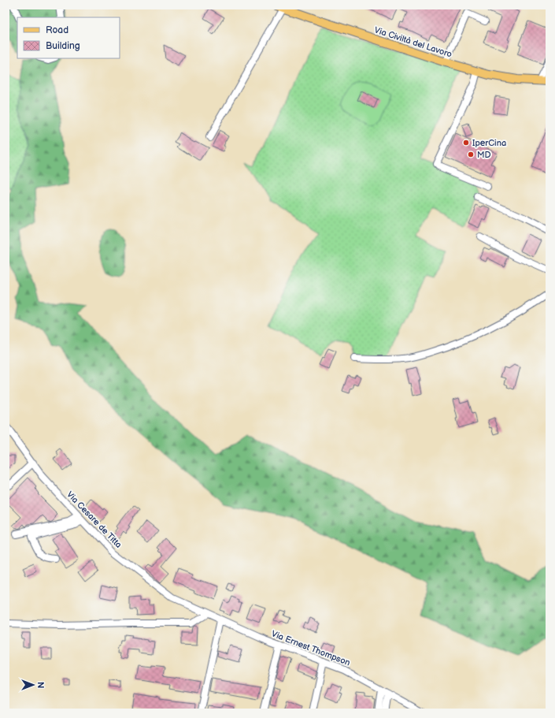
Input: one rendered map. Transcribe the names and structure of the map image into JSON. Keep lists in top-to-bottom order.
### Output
{
  "streets": {
    "main road": ["Via Civiltà del Lavoro"],
    "street": ["Via Cesare de Titta", "Via Ernest Thompson"]
  },
  "crossings": [
    ["Via Cesare de Titta", "Via Ernest Thompson"]
  ],
  "places": ["IperCina", "MD"],
  "legend": ["Road", "Building"],
  "north": "right"
}
